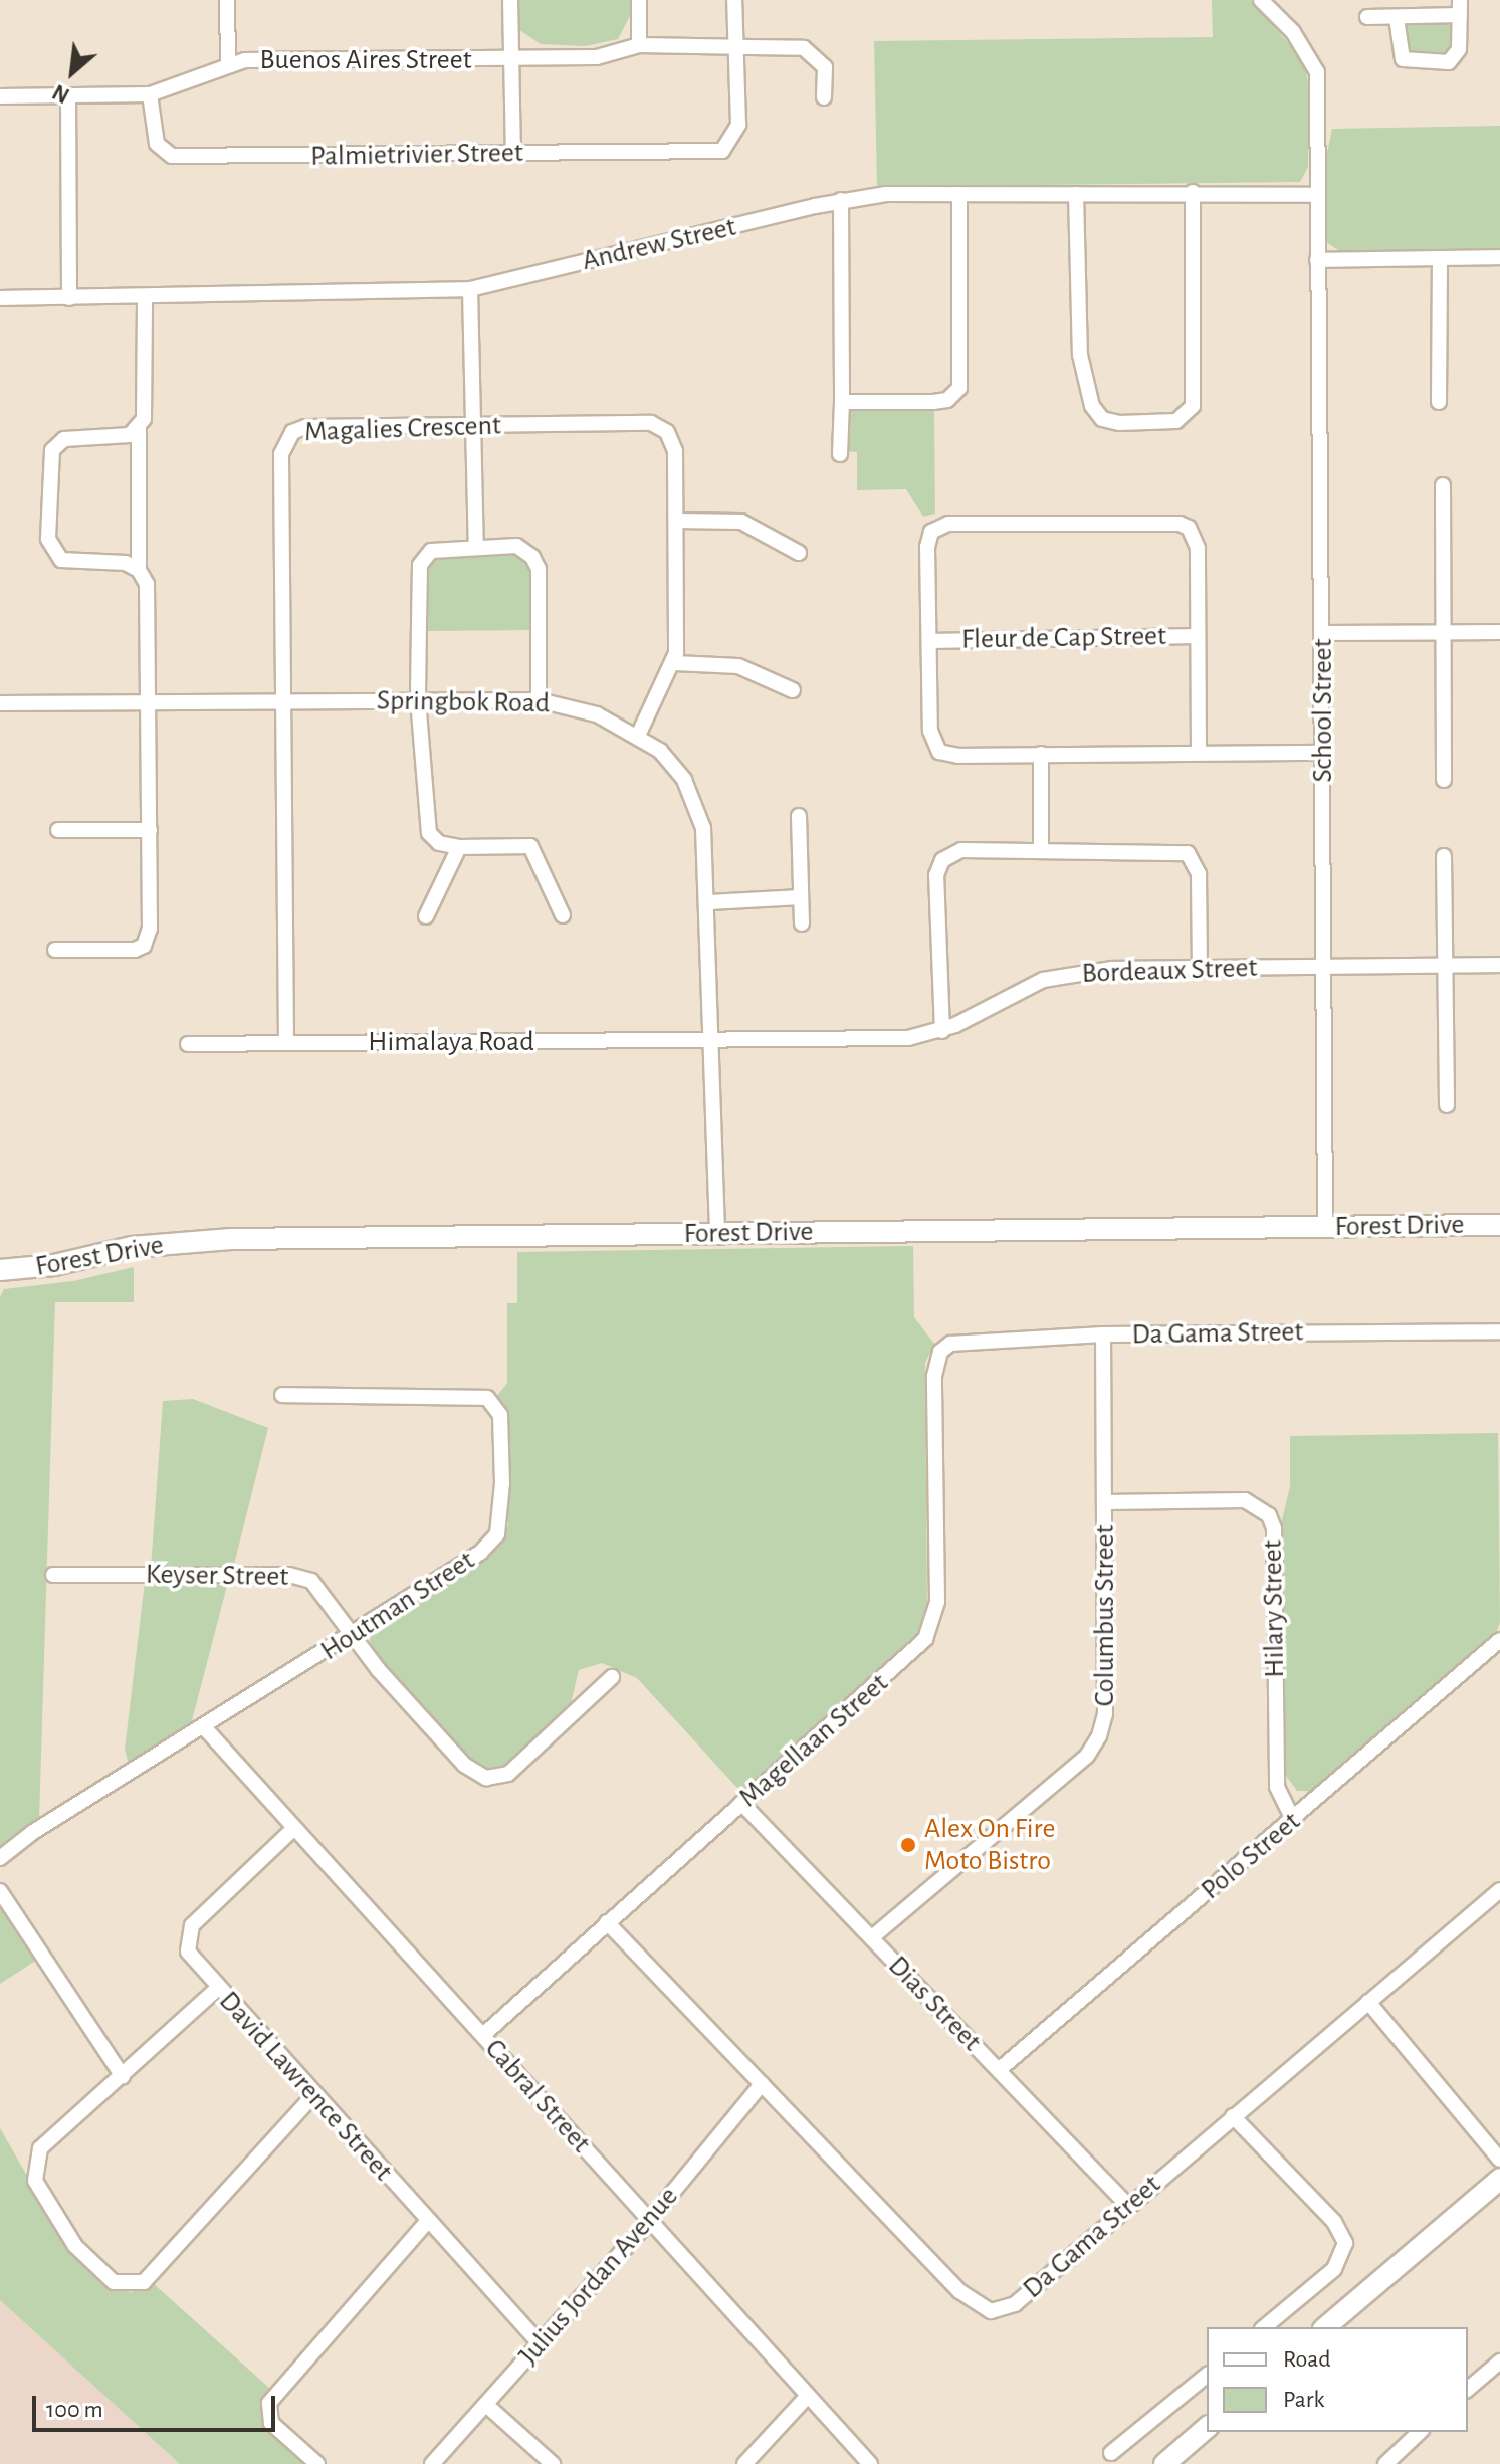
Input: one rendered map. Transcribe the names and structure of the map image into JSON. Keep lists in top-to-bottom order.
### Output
{
  "streets": {
    "street": [
      "Buenos Aires Street",
      "Palmietrivier Street",
      "Andrew Street",
      "Magalies Crescent",
      "Fleur de Cap Street",
      "Springbok Road",
      "School Street",
      "Bordeaux Street",
      "Himalaya Road",
      "Forest Drive",
      "Da Gama Street",
      "Keyser Street",
      "Houtman Street",
      "Hilary Street",
      "Columbus Street",
      "Magellaan Street",
      "Polo Street",
      "Dias Street",
      "David Lawrence Street",
      "Cabral Street",
      "Julius Jordan Avenue"
    ]
  },
  "crossings": [
    ["Buenos Aires Street", "Palmietrivier Street"],
    ["Andrew Street", "School Street"],
    ["Magalies Crescent", "Springbok Road"],
    ["Magalies Crescent", "Himalaya Road"],
    ["Springbok Road", "Himalaya Road"],
    ["Springbok Road", "Forest Drive"],
    ["School Street", "Bordeaux Street"],
    ["School Street", "Forest Drive"],
    ["Bordeaux Street", "Himalaya Road"],
    ["Da Gama Street", "Columbus Street"],
    ["Da Gama Street", "Magellaan Street"],
    ["Da Gama Street", "Dias Street"],
    ["Da Gama Street", "Julius Jordan Avenue"],
    ["Keyser Street", "Houtman Street"],
    ["Houtman Street", "Cabral Street"],
    ["Hilary Street", "Columbus Street"],
    ["Hilary Street", "Polo Street"],
    ["Columbus Street", "Dias Street"],
    ["Magellaan Street", "Dias Street"],
    ["Magellaan Street", "Cabral Street"],
    ["Polo Street", "Dias Street"],
    ["David Lawrence Street", "Cabral Street"],
    ["David Lawrence Street", "Julius Jordan Avenue"],
    ["Cabral Street", "Julius Jordan Avenue"]
  ],
  "places": ["Alex On Fire Moto Bistro"],
  "legend": ["Road", "Park"],
  "scale_bar": "100 m",
  "north": "bottom left"
}
